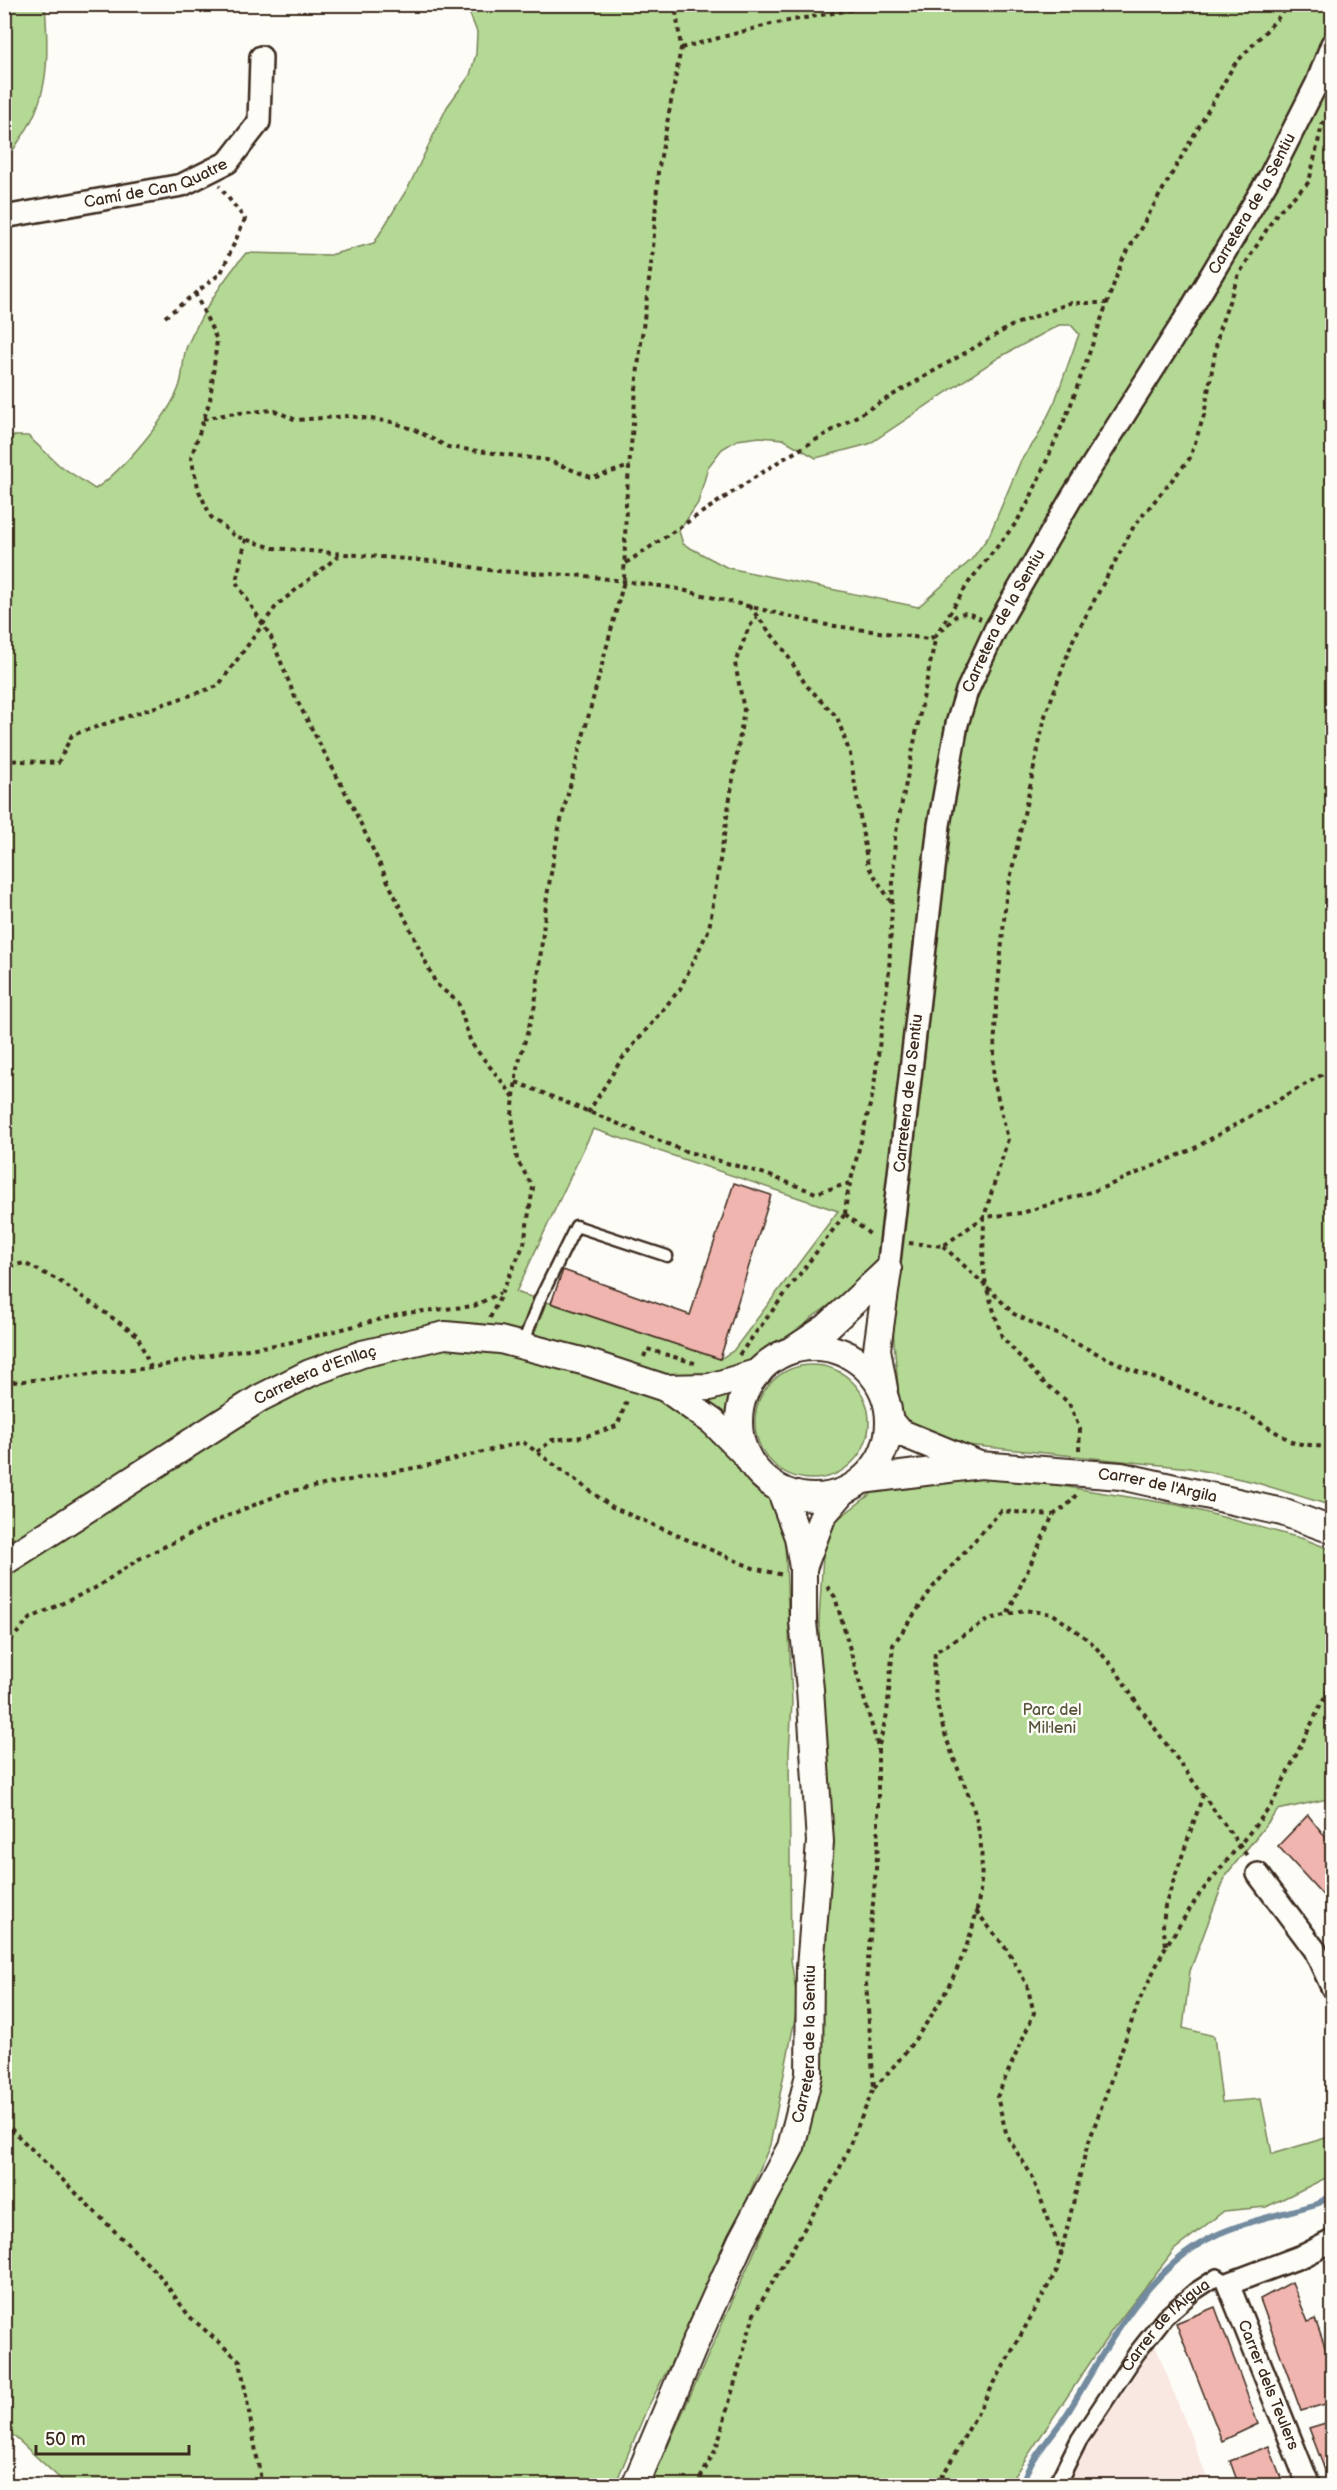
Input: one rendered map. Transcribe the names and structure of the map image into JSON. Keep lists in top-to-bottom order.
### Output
{
  "streets": {
    "street": [
      "Camí de Can Quatre",
      "Carretera de la Sentiu",
      "Carretera d'Enllaç",
      "Carrer de l'Argila",
      "Carrer de l'Aigua",
      "Carrer dels Teulers"
    ]
  },
  "crossings": [
    ["Carretera de la Sentiu", "Carretera d'Enllaç"],
    ["Carretera de la Sentiu", "Carrer de l'Argila"],
    ["Carretera d'Enllaç", "Carrer de l'Argila"],
    ["Carrer de l'Aigua", "Carrer dels Teulers"]
  ],
  "parks": ["Parc del Mil·leni"],
  "scale_bar": "50 m"
}
